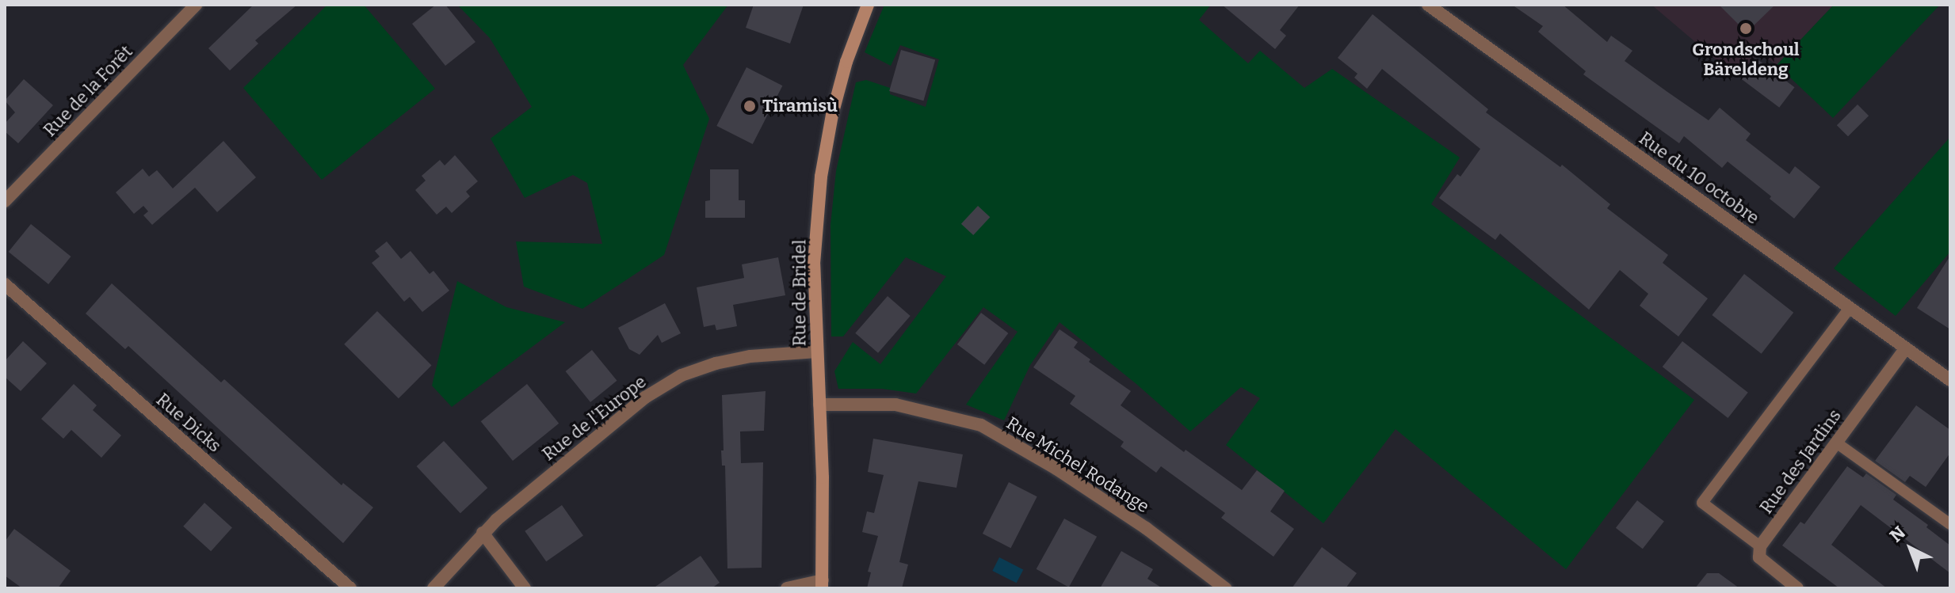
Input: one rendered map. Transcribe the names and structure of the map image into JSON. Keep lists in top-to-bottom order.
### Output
{
  "streets": {
    "main road": ["Rue de Bridel"],
    "street": [
      "Rue de la Forêt",
      "Rue du 10 octobre",
      "Rue de l'Europe",
      "Rue Dicks",
      "Rue des Jardins",
      "Rue Michel Rodange"
    ]
  },
  "crossings": [
    ["Rue du 10 octobre", "Rue des Jardins"],
    ["Rue de Bridel", "Rue de l'Europe"],
    ["Rue de Bridel", "Rue Michel Rodange"]
  ],
  "places": ["Grondschoul Bäreldeng", "Tiramisù"],
  "north": "top left"
}
